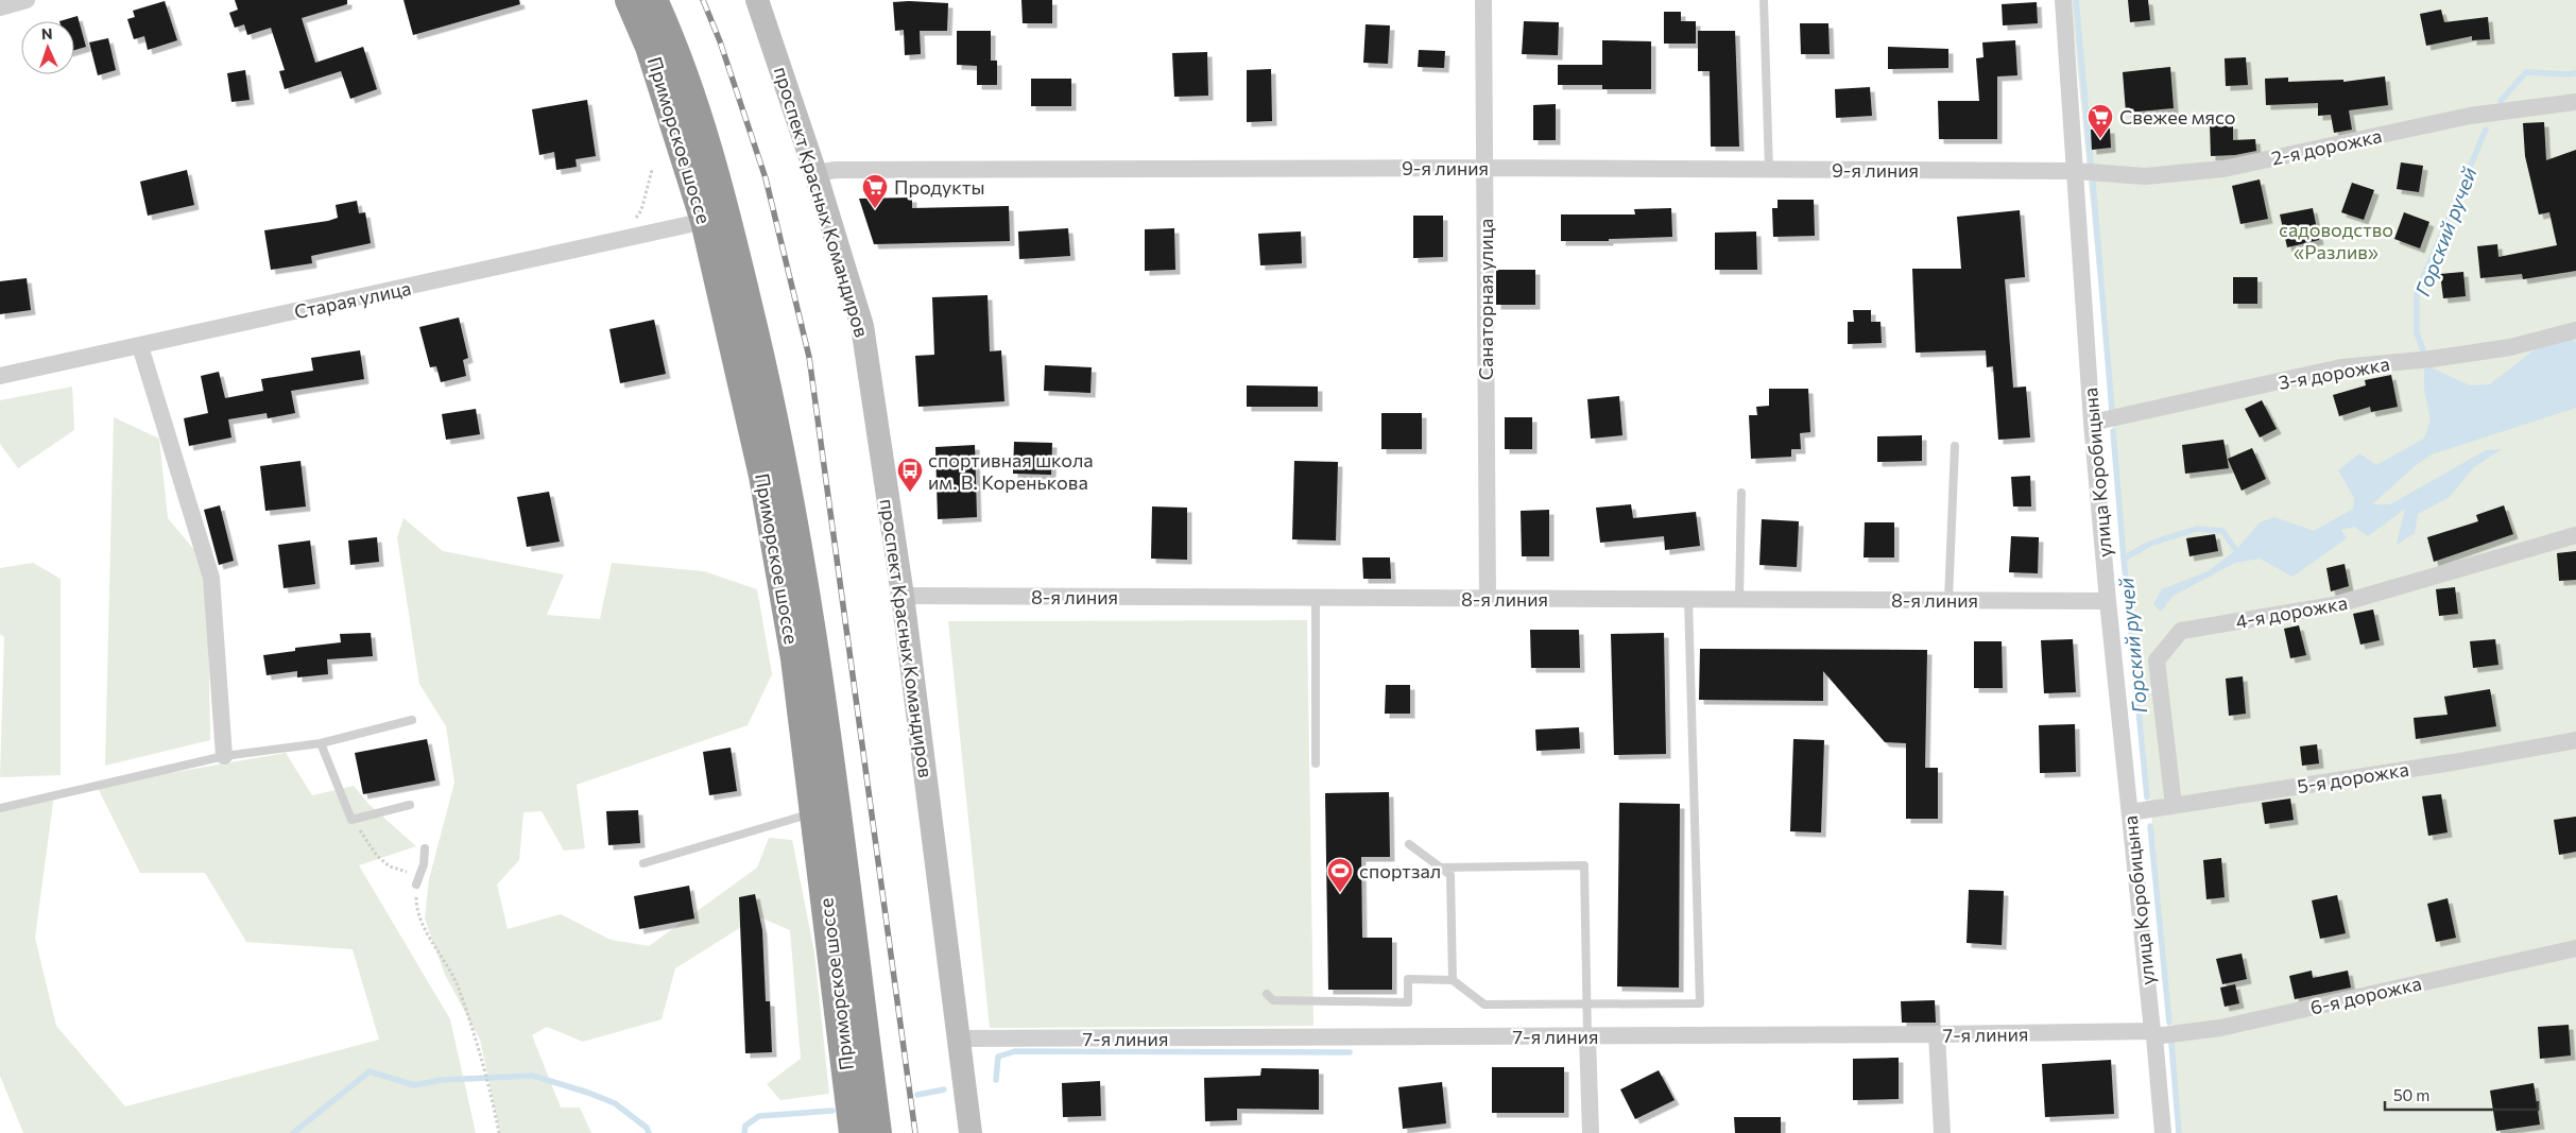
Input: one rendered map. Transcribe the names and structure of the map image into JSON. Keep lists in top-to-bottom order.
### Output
{
  "streets": {
    "highway": ["Приморское шоссе"],
    "street": [
      "2-я дорожка",
      "9-я линия",
      "проспект Красных Командиров",
      "Старая улица",
      "Санаторная улица",
      "3-я дорожка",
      "улица Коробицына",
      "8-я линия",
      "4-я дорожка",
      "5-я дорожка",
      "6-я дорожка",
      "7-я линия"
    ]
  },
  "crossings": [
    ["Приморское шоссе", "Старая улица"],
    ["2-я дорожка", "9-я линия"],
    ["2-я дорожка", "улица Коробицына"],
    ["9-я линия", "проспект Красных Командиров"],
    ["9-я линия", "Санаторная улица"],
    ["9-я линия", "улица Коробицына"],
    ["проспект Красных Командиров", "8-я линия"],
    ["проспект Красных Командиров", "7-я линия"],
    ["Санаторная улица", "8-я линия"],
    ["3-я дорожка", "улица Коробицына"],
    ["улица Коробицына", "8-я линия"],
    ["улица Коробицына", "5-я дорожка"],
    ["улица Коробицына", "6-я дорожка"],
    ["улица Коробицына", "7-я линия"],
    ["4-я дорожка", "5-я дорожка"],
    ["6-я дорожка", "7-я линия"]
  ],
  "water": ["Горский ручей"],
  "parks": ["садоводство «Разлив»"],
  "places": {
    "supermarket": ["Свежее мясо", "Продукты"],
    "bus stop": ["спортивная школа им. В. Коренькова"],
    "sports": ["спортзал"]
  },
  "scale_bar": "50 m",
  "north": "top"
}
